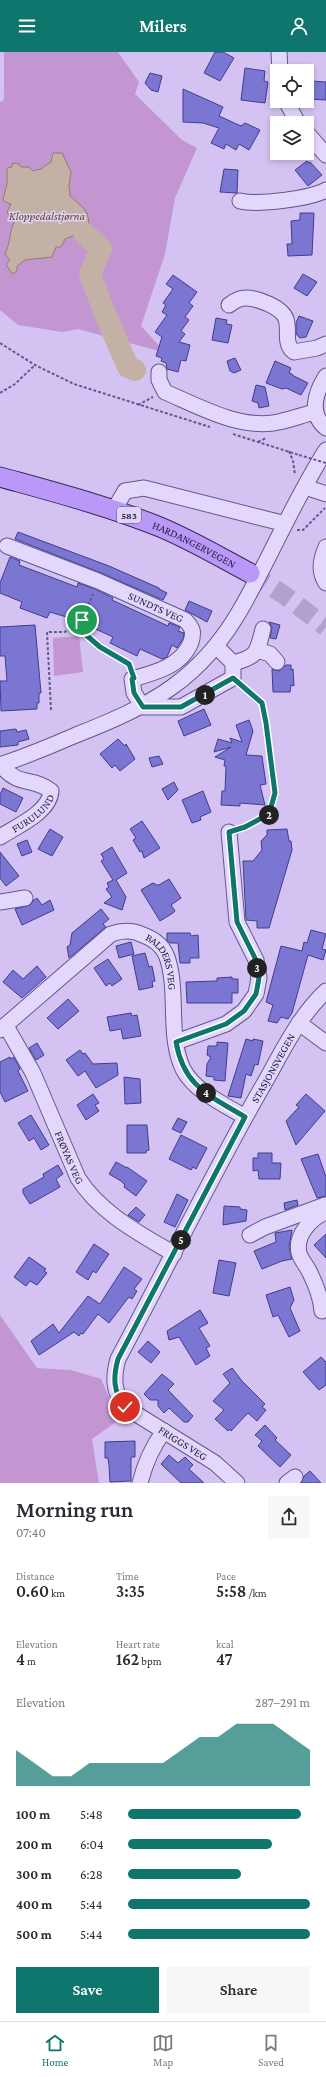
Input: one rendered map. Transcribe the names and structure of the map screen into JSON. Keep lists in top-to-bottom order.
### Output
{
  "streets": {
    "main road": ["583", "HARDANGERVEGEN"],
    "street": [
      "SUNDTS VEG",
      "FURULUND",
      "BALDERS VEG",
      "STASJONSVEGEN",
      "FRØYAS VEG",
      "FRIGGS VEG"
    ]
  },
  "crossings": [
    ["BALDERS VEG", "STASJONSVEGEN"],
    ["BALDERS VEG", "FRØYAS VEG"],
    ["STASJONSVEGEN", "FRØYAS VEG"],
    ["STASJONSVEGEN", "FRIGGS VEG"]
  ],
  "water": ["Kloppedalstjørna"],
  "page": {
    "header": "Milers",
    "pins": [
      "1",
      "2",
      "3",
      "4",
      "5"
    ],
    "heading": ["Morning run", "07:40"],
    "stats": [
      ["Distance", "0.60 km"],
      ["Time", "3:35"],
      ["Pace", "5:58 /km"],
      ["Elevation", "4 m"],
      ["Heart rate", "162 bpm"],
      ["kcal", "47"]
    ],
    "chart": ["Elevation", "287–291 m"],
    "list": [
      {
        "name": "100 m",
        "note": "5:48"
      },
      {
        "name": "200 m",
        "note": "6:04"
      },
      {
        "name": "300 m",
        "note": "6:28"
      },
      {
        "name": "400 m",
        "note": "5:44"
      },
      {
        "name": "500 m",
        "note": "5:44"
      }
    ],
    "buttons": ["Save", "Share"],
    "tabs": ["Home", "Map", "Saved"]
  }
}
